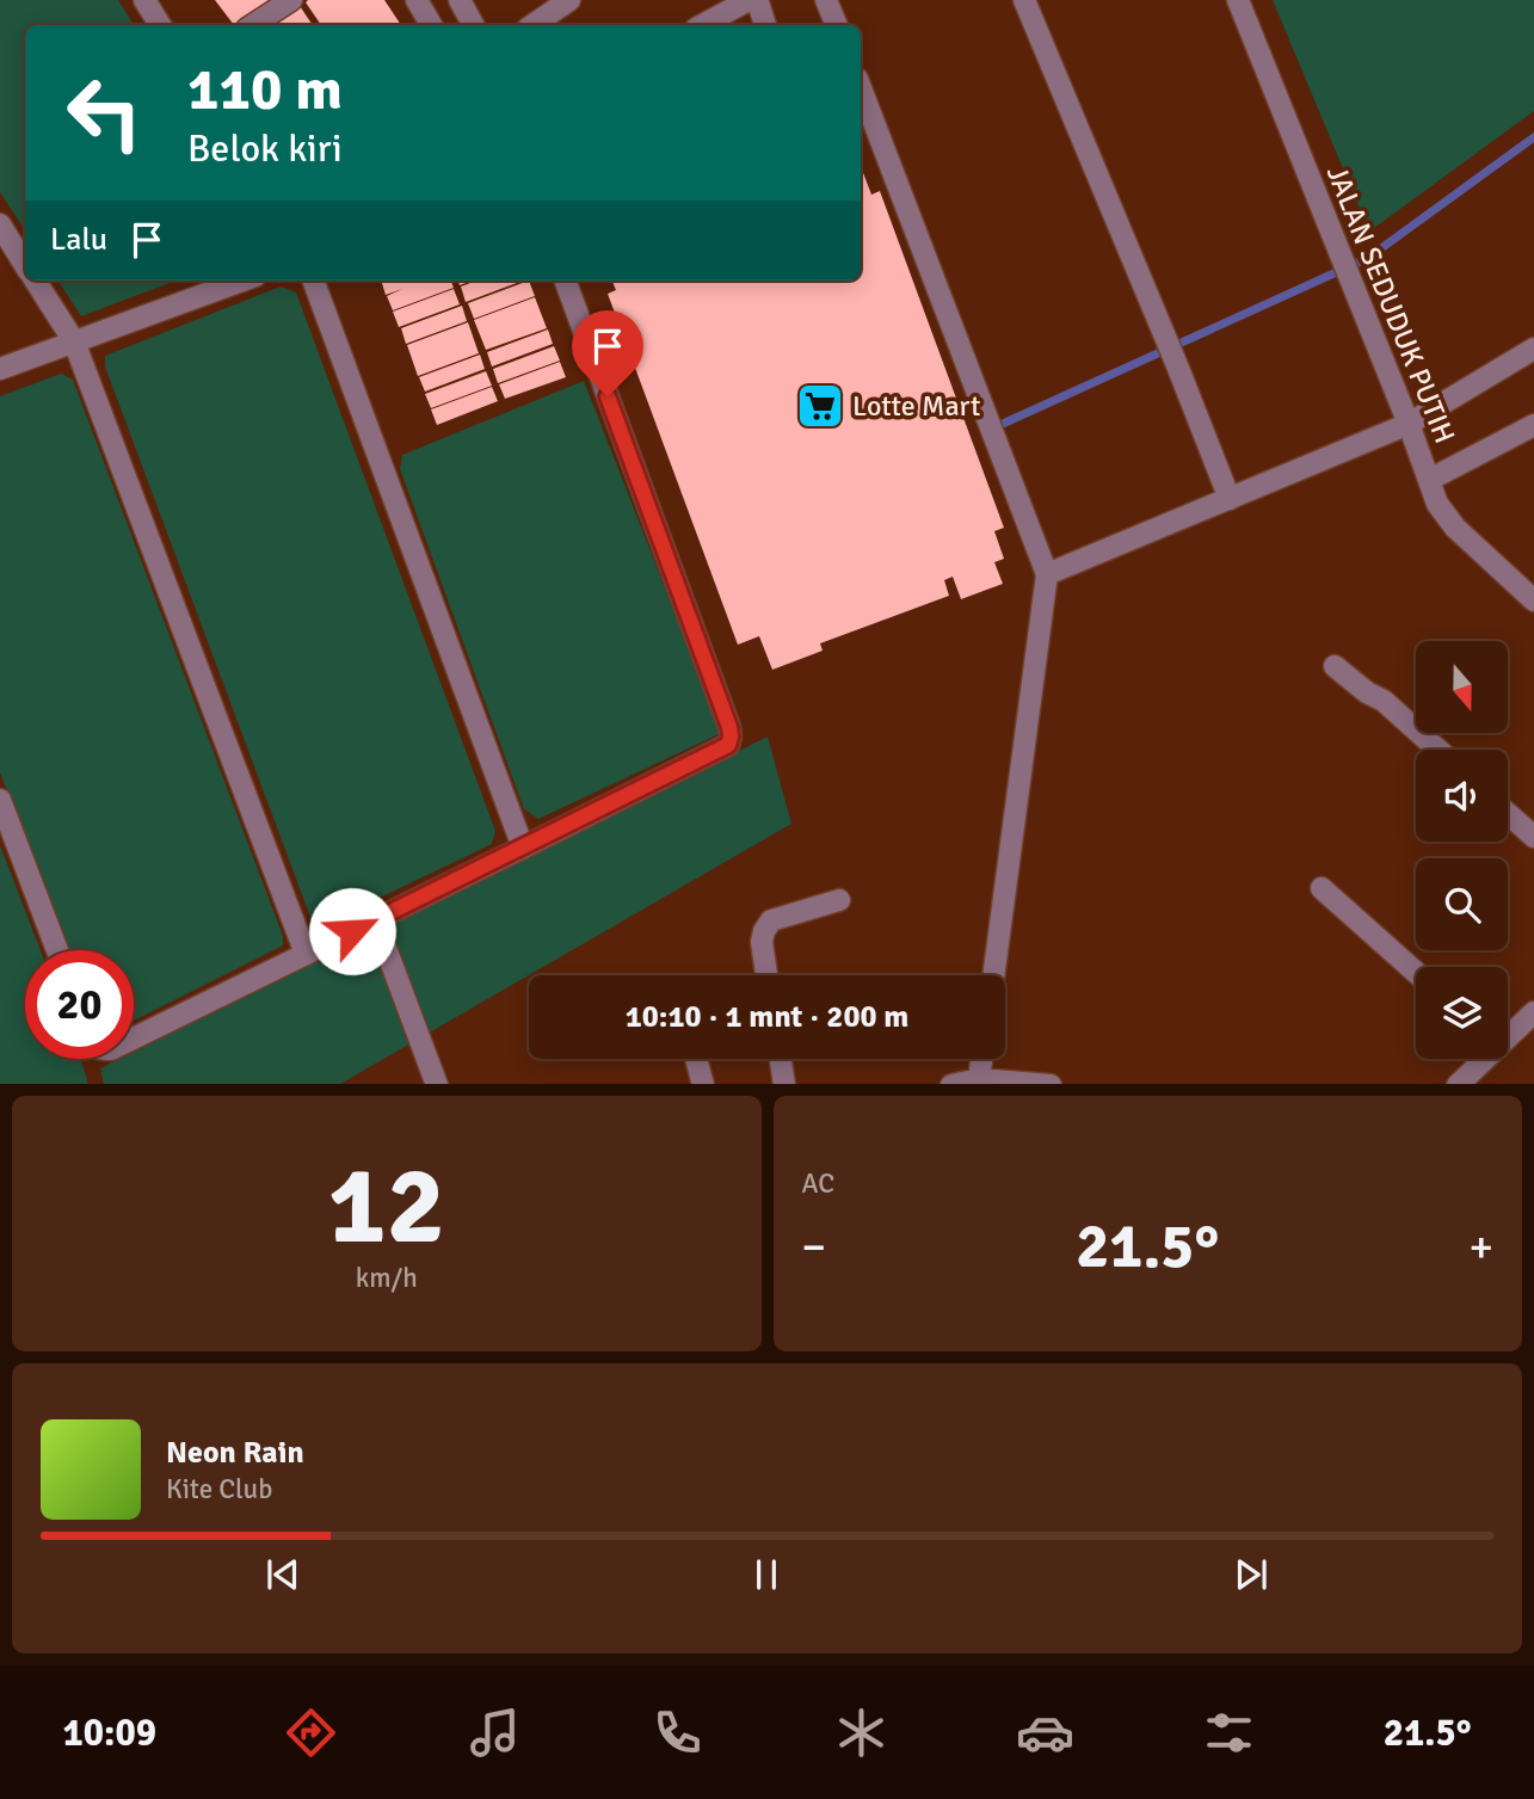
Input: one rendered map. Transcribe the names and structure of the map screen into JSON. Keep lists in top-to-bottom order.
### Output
{
  "streets": {
    "street": ["JALAN SEDUDUK PUTIH"]
  },
  "places": {
    "supermarket": ["Lotte Mart"]
  },
  "north": "bottom",
  "page": {
    "turn": ["110 m", "Belok kiri"],
    "then": "Lalu",
    "limit": "20",
    "trip": "10:10 · 1 mnt · 200 m",
    "tile": [
      ["12", "km/h"],
      "AC"
    ],
    "heat": ["−", "21.5°", "+"],
    "song": ["Neon Rain", "Kite Club"],
    "tabs": ["10:09", "21.5°"]
  }
}
